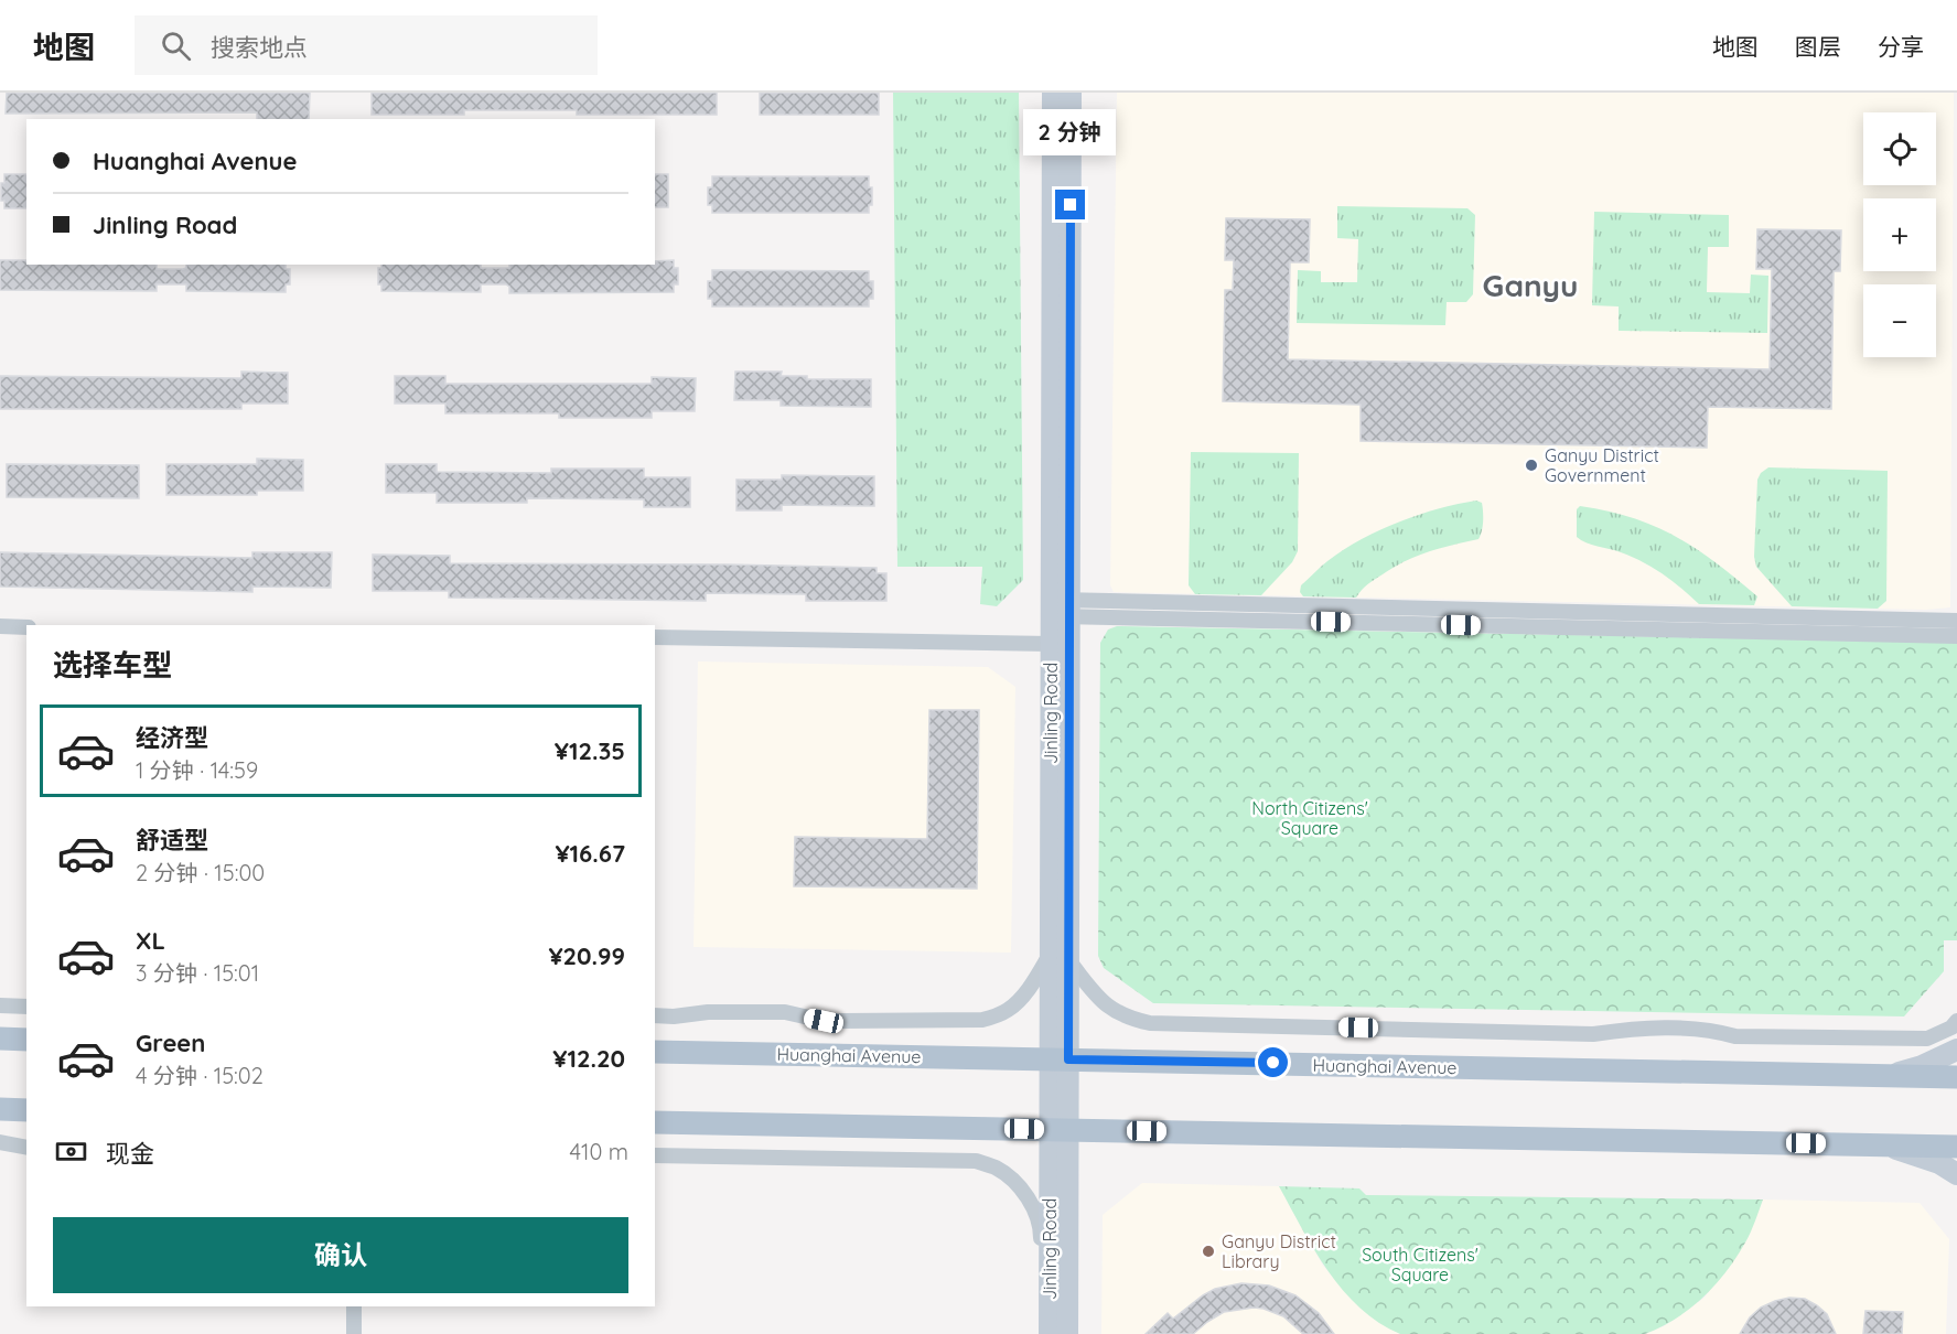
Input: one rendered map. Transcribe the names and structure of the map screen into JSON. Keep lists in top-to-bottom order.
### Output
{
  "streets": {
    "main road": ["Huanghai Avenue"],
    "street": ["Jinling Road"]
  },
  "crossings": [
    ["Jinling Road", "Huanghai Avenue"]
  ],
  "districts": ["Ganyu"],
  "parks": ["North Citizens' Square", "South Citizens' Square"],
  "places": ["Ganyu District Government", "Ganyu District Library"],
  "page": {
    "header": "地图",
    "search": "搜索地点",
    "nav": ["地图", "图层", "分享"],
    "bubble": "2 分钟",
    "map_buttons": ["+", "−"],
    "banner": ["Huanghai Avenue", "Jinling Road"],
    "heading": "选择车型",
    "list": [
      {
        "name": "经济型",
        "note": "1 分钟 · 14:59",
        "value": "¥12.35"
      },
      {
        "name": "舒适型",
        "note": "2 分钟 · 15:00",
        "value": "¥16.67"
      },
      {
        "name": "XL",
        "note": "3 分钟 · 15:01",
        "value": "¥20.99"
      },
      {
        "name": "Green",
        "note": "4 分钟 · 15:02",
        "value": "¥12.20"
      }
    ],
    "pay": ["现金", "410 m"],
    "buttons": "确认"
  }
}
